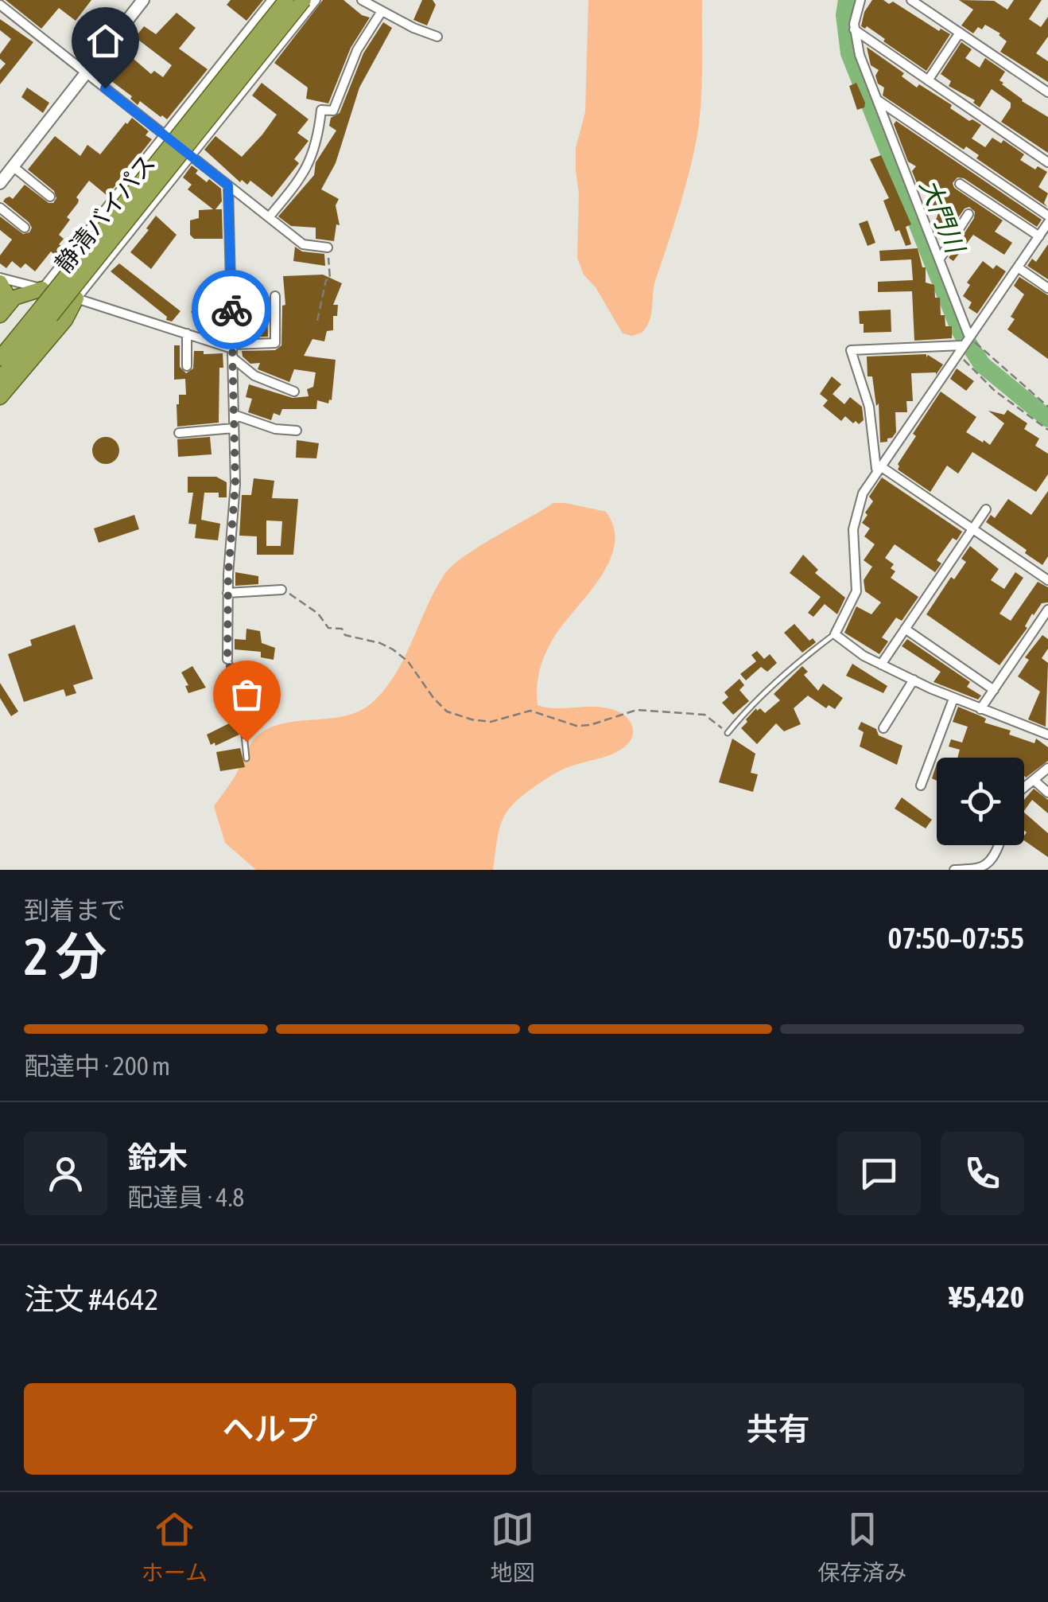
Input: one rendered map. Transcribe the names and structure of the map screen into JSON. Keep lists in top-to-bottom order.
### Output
{
  "streets": {
    "highway": ["静清バイパス"]
  },
  "water": ["大門川"],
  "page": {
    "heading": ["2 分", "到着まで", "07:50–07:55"],
    "panel": [
      "鈴木",
      "配達員 · 4.8",
      "注文 #4642",
      "¥5,420"
    ],
    "bar": "配達中 · 200 m",
    "buttons": ["ヘルプ", "共有"],
    "tabs": ["ホーム", "地図", "保存済み"]
  }
}
